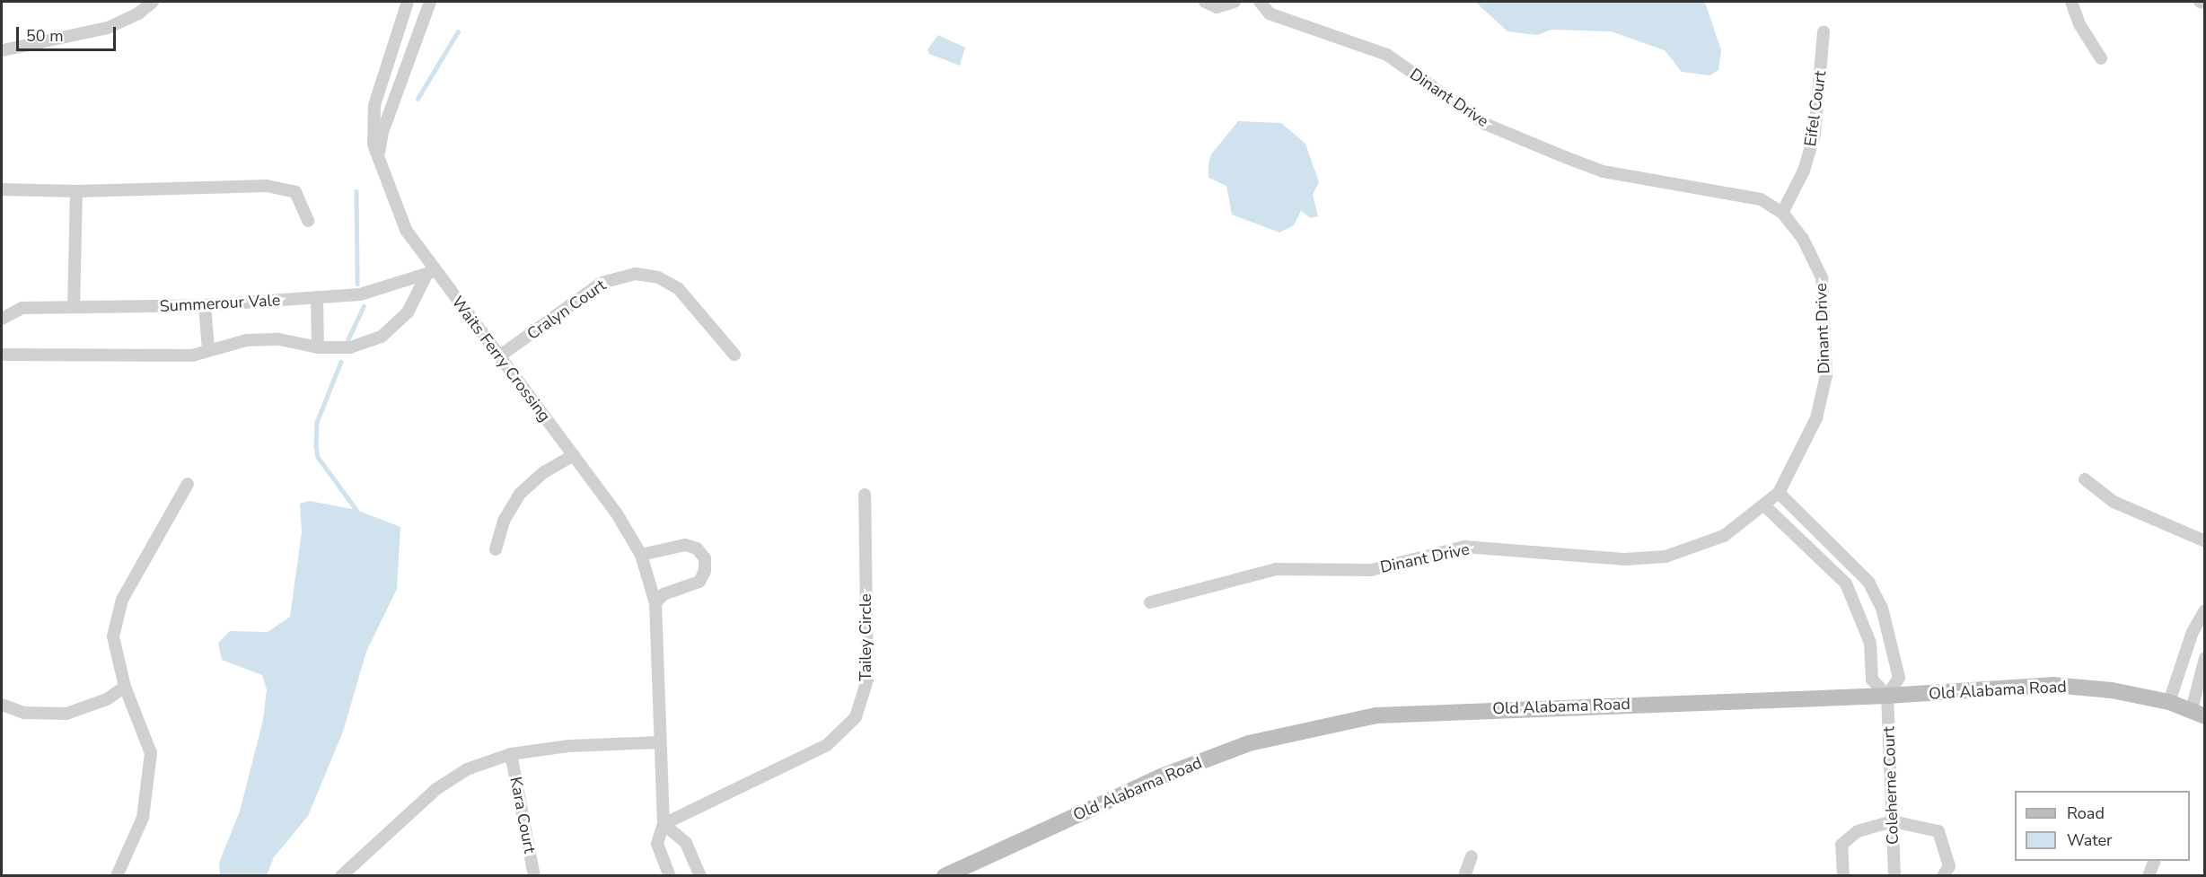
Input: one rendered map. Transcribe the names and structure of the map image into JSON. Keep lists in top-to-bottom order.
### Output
{
  "streets": {
    "main road": ["Old Alabama Road"],
    "street": [
      "Dinant Drive",
      "Eifel Court",
      "Summerour Vale",
      "Cralyn Court",
      "Waits Ferry Crossing",
      "Tailey Circle",
      "Coleherne Court",
      "Kara Court"
    ]
  },
  "crossings": [
    ["Dinant Drive", "Eifel Court"],
    ["Summerour Vale", "Waits Ferry Crossing"],
    ["Cralyn Court", "Waits Ferry Crossing"],
    ["Waits Ferry Crossing", "Tailey Circle"],
    ["Old Alabama Road", "Coleherne Court"]
  ],
  "legend": ["Road", "Water"],
  "scale_bar": "50 m"
}
